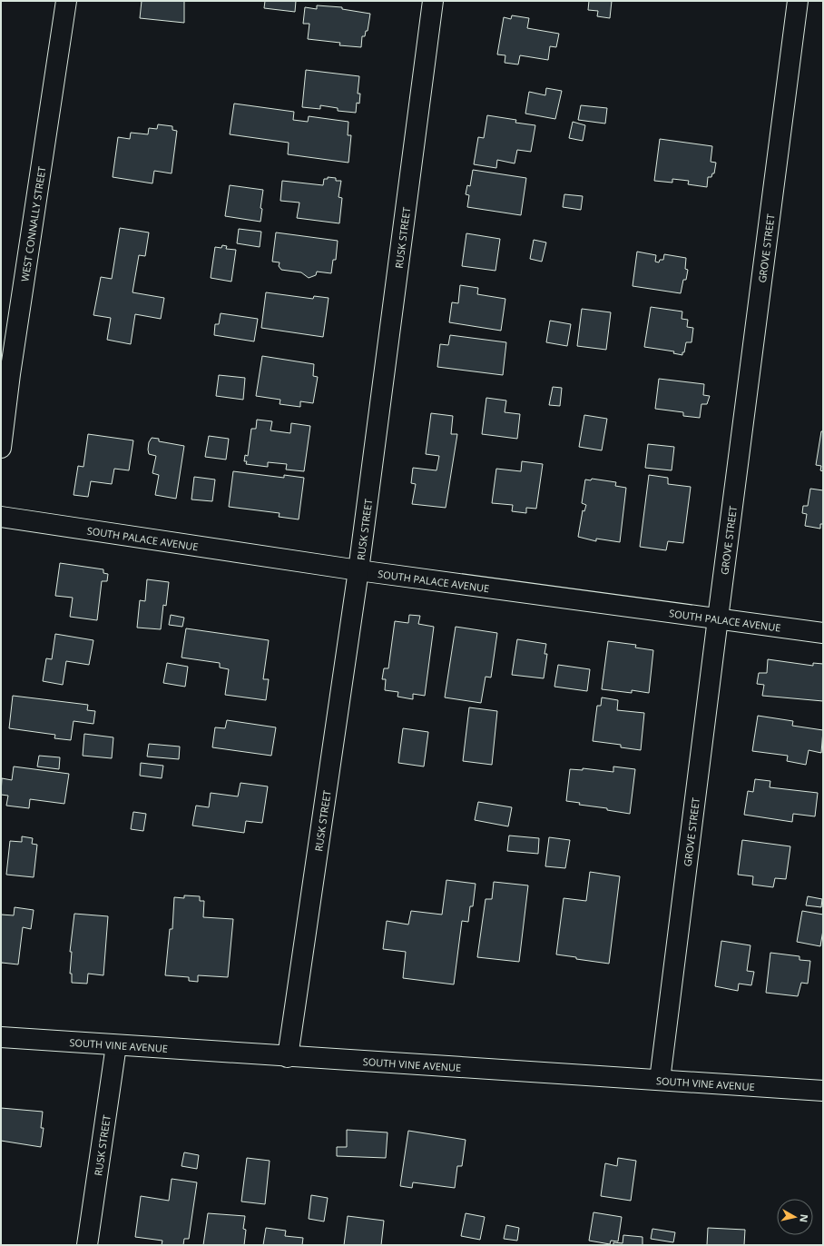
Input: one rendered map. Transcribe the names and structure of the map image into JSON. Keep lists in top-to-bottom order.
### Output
{
  "streets": {
    "street": [
      "WEST CONNALLY STREET",
      "RUSK STREET",
      "GROVE STREET",
      "SOUTH PALACE AVENUE",
      "SOUTH VINE AVENUE"
    ]
  },
  "crossings": [
    ["RUSK STREET", "SOUTH PALACE AVENUE"],
    ["RUSK STREET", "SOUTH VINE AVENUE"],
    ["GROVE STREET", "SOUTH PALACE AVENUE"],
    ["GROVE STREET", "SOUTH VINE AVENUE"]
  ],
  "north": "right"
}
